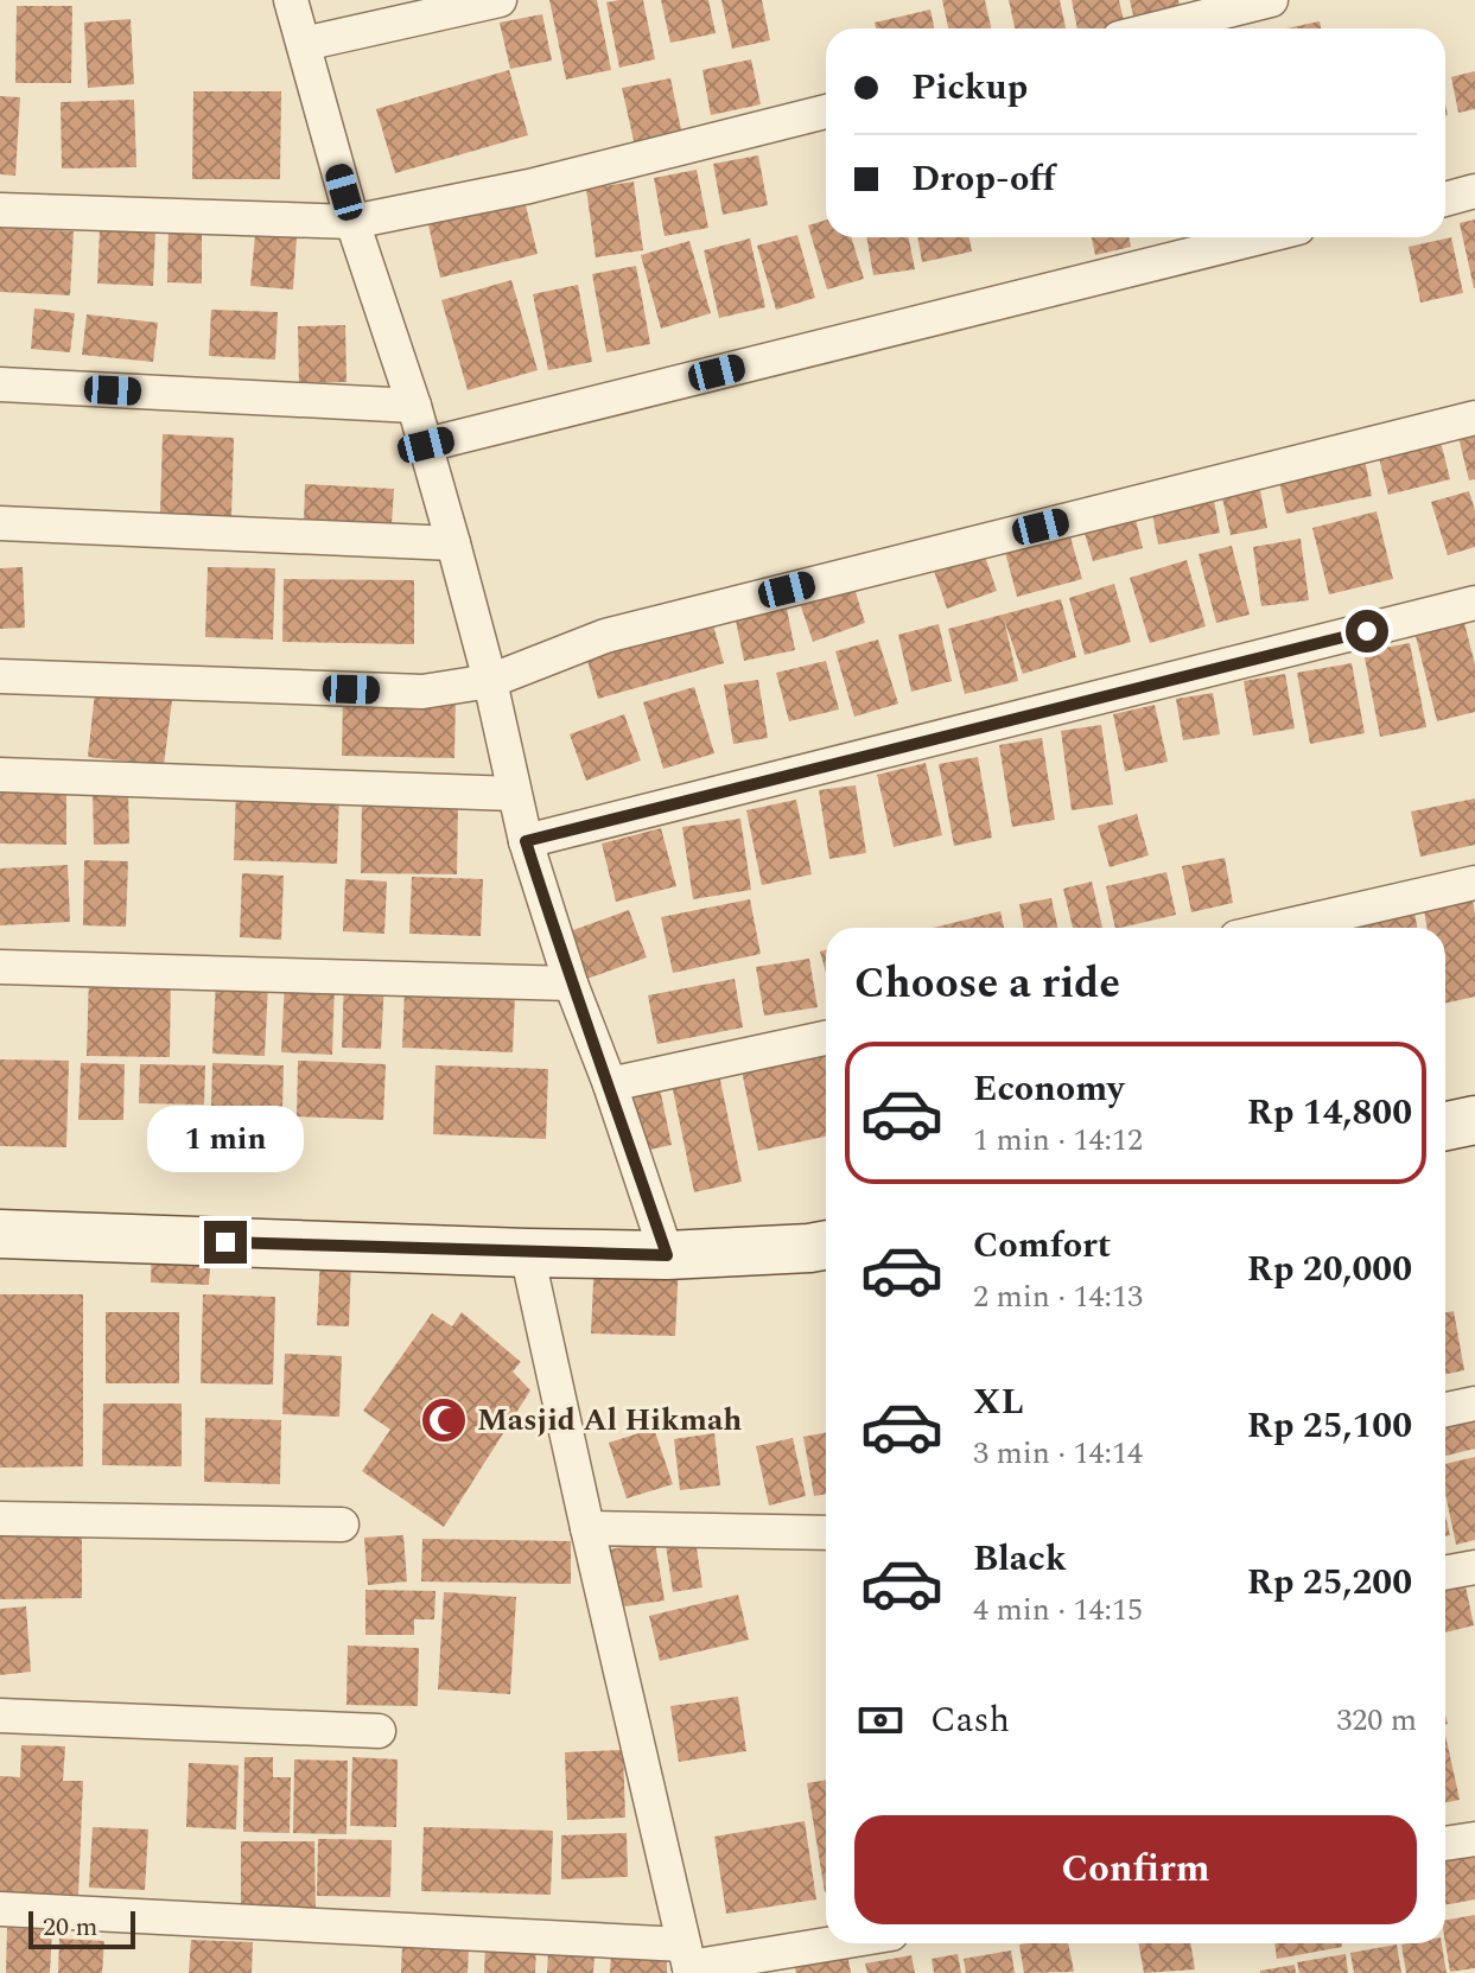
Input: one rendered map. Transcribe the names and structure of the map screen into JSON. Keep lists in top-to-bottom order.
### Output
{
  "places": {
    "mosque": ["Masjid Al Hikmah"]
  },
  "scale_bar": "20 m",
  "page": {
    "banner": ["Pickup", "Drop-off"],
    "heading": "Choose a ride",
    "list": [
      {
        "name": "Economy",
        "note": "1 min · 14:12",
        "value": "Rp 14,800"
      },
      {
        "name": "Comfort",
        "note": "2 min · 14:13",
        "value": "Rp 20,000"
      },
      {
        "name": "XL",
        "note": "3 min · 14:14",
        "value": "Rp 25,100"
      },
      {
        "name": "Black",
        "note": "4 min · 14:15",
        "value": "Rp 25,200"
      }
    ],
    "bubble": "1 min",
    "pay": ["Cash", "320 m"],
    "buttons": "Confirm",
    "scale": "20 m"
  }
}
